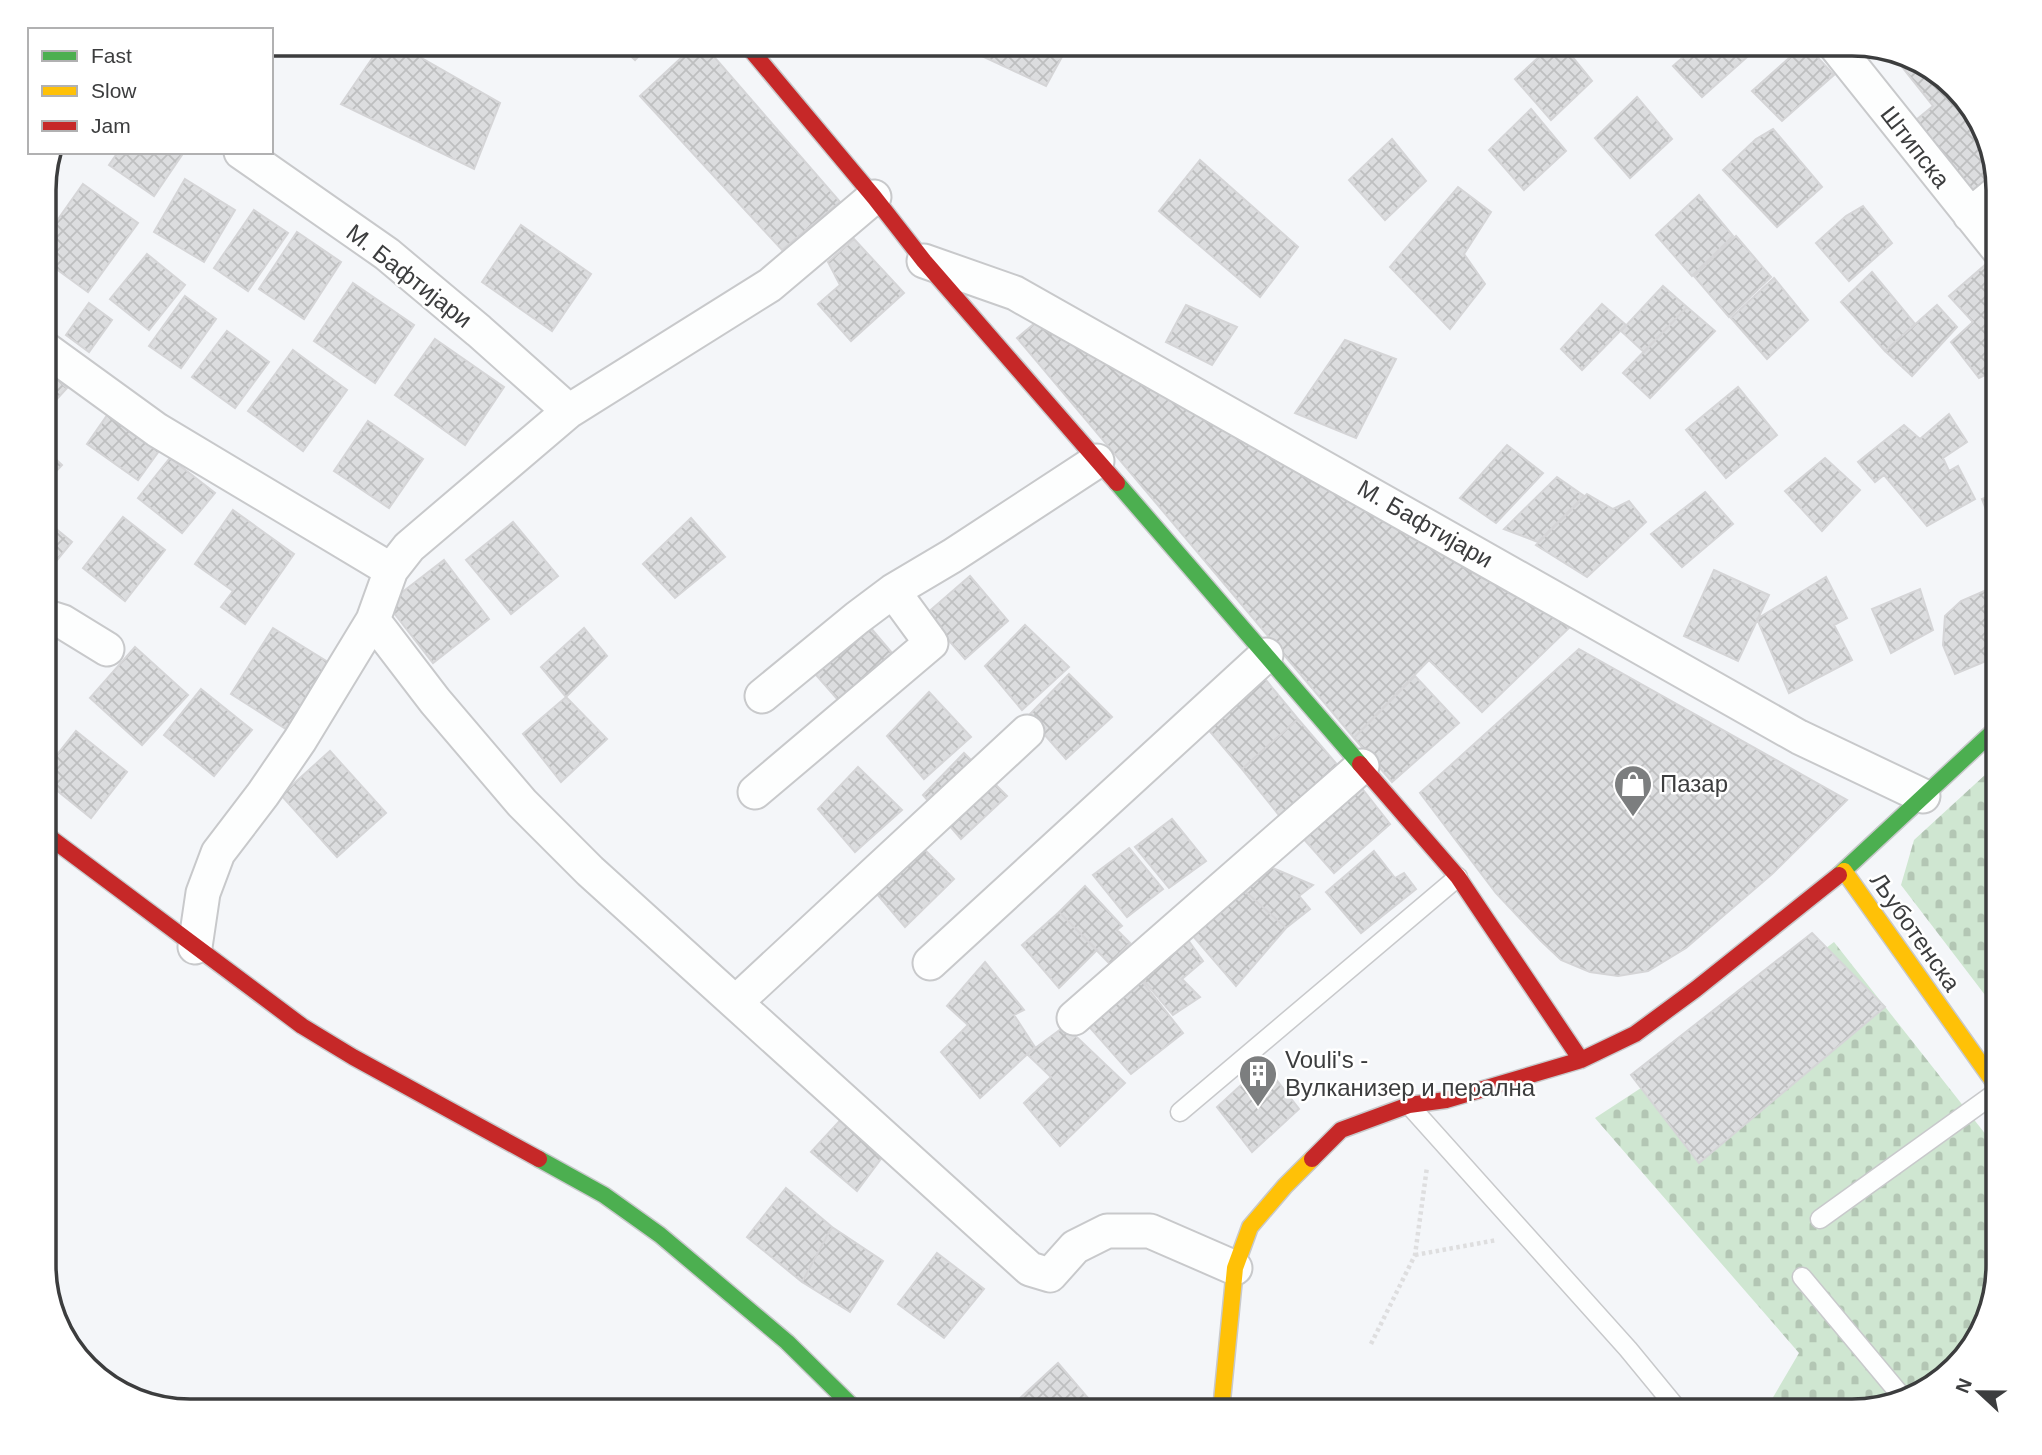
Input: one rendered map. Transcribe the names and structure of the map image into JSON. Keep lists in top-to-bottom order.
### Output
{
  "streets": {
    "main road": ["Љуботенска"],
    "street": ["Штипска", "М. Бафтијари"]
  },
  "places": {
    "shop": ["Пазар"],
    "building": ["Vouli's - Вулканизер и перална"]
  },
  "legend": ["Fast", "Slow", "Jam"],
  "north": "left"
}
